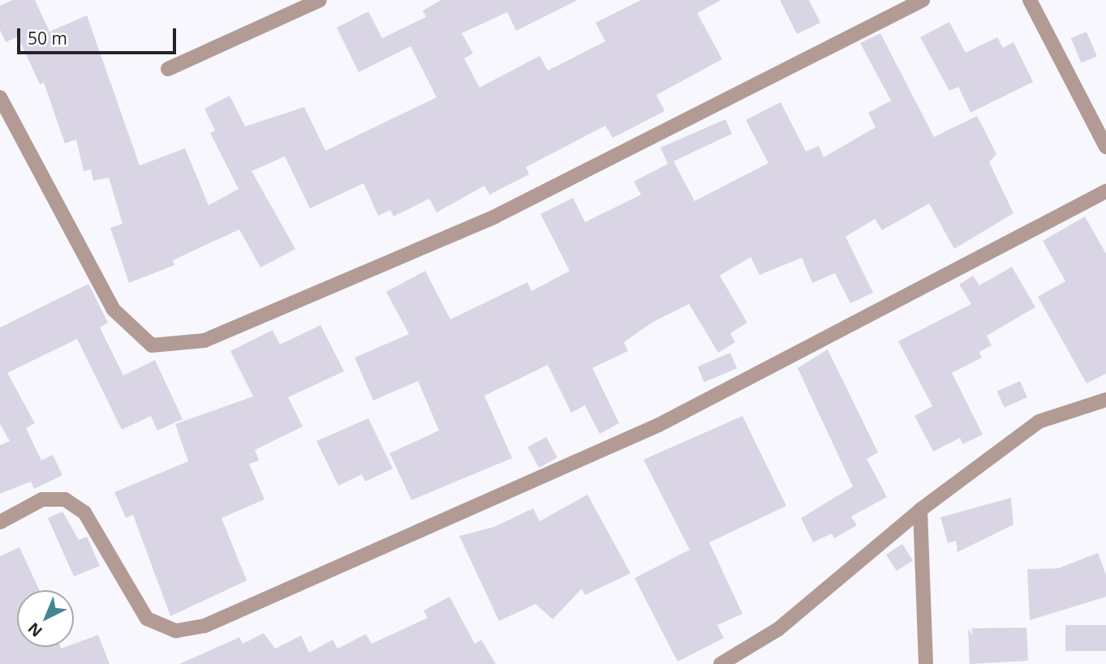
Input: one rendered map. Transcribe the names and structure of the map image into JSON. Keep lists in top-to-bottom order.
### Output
{
  "scale_bar": "50 m",
  "north": "bottom left"
}
